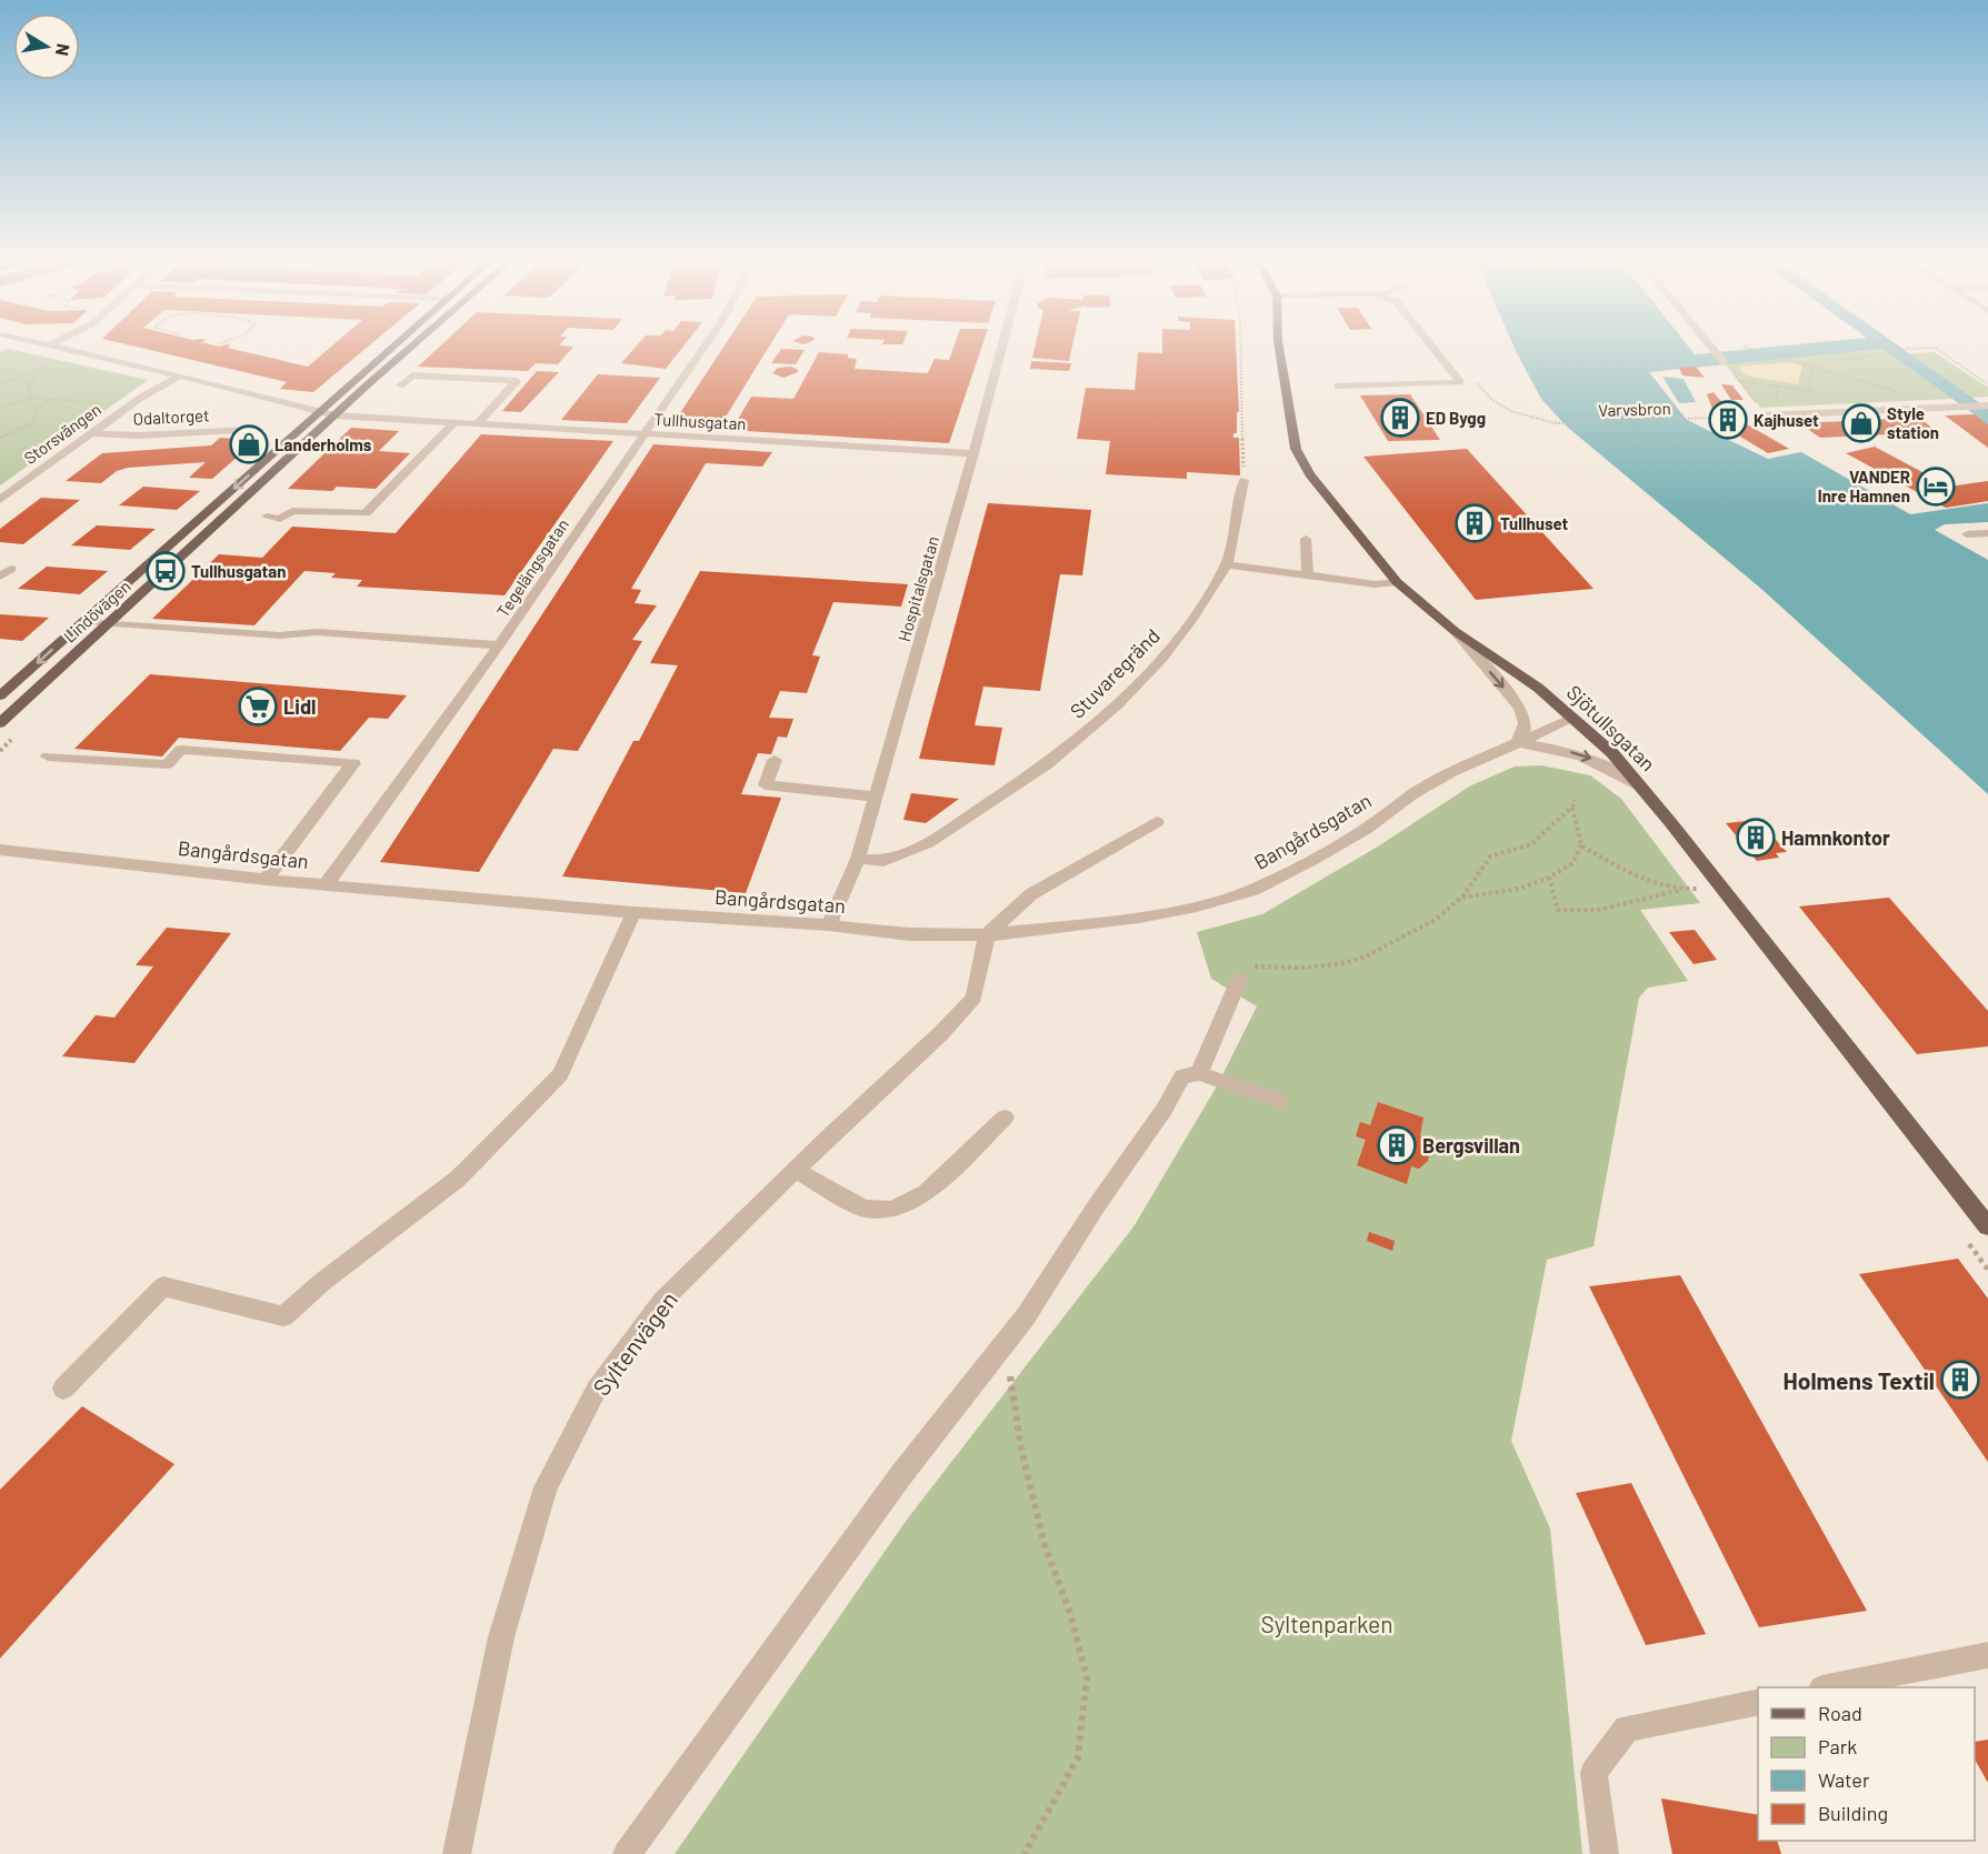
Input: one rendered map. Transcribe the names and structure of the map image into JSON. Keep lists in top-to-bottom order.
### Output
{
  "streets": {
    "main road": ["Lindövägen", "Sjötullsgatan"],
    "street": [
      "Odaltorget",
      "Tullhusgatan",
      "Storsvängen",
      "Tegelängsgatan",
      "Hospitalsgatan",
      "Stuvaregränd",
      "Bangårdsgatan",
      "Syltenvägen"
    ],
    "path": ["Varvsbron"]
  },
  "crossings": [
    ["Odaltorget", "Storsvängen"],
    ["Tullhusgatan", "Storsvängen"],
    ["Tullhusgatan", "Tegelängsgatan"],
    ["Tullhusgatan", "Hospitalsgatan"],
    ["Tullhusgatan", "Lindövägen"],
    ["Tegelängsgatan", "Bangårdsgatan"],
    ["Hospitalsgatan", "Stuvaregränd"],
    ["Hospitalsgatan", "Bangårdsgatan"],
    ["Sjötullsgatan", "Bangårdsgatan"],
    ["Bangårdsgatan", "Syltenvägen"]
  ],
  "parks": ["Syltenparken"],
  "places": {
    "building": [
      "ED Bygg",
      "Kajhuset",
      "Tullhuset",
      "Hamnkontor",
      "Bergsvillan",
      "Holmens Textil"
    ],
    "shop": ["Style station", "Landerholms"],
    "hotel": ["VANDER Inre Hamnen"],
    "bus stop": ["Tullhusgatan"],
    "supermarket": ["Lidl"]
  },
  "legend": [
    "Road",
    "Park",
    "Water",
    "Building"
  ],
  "north": "right"
}
